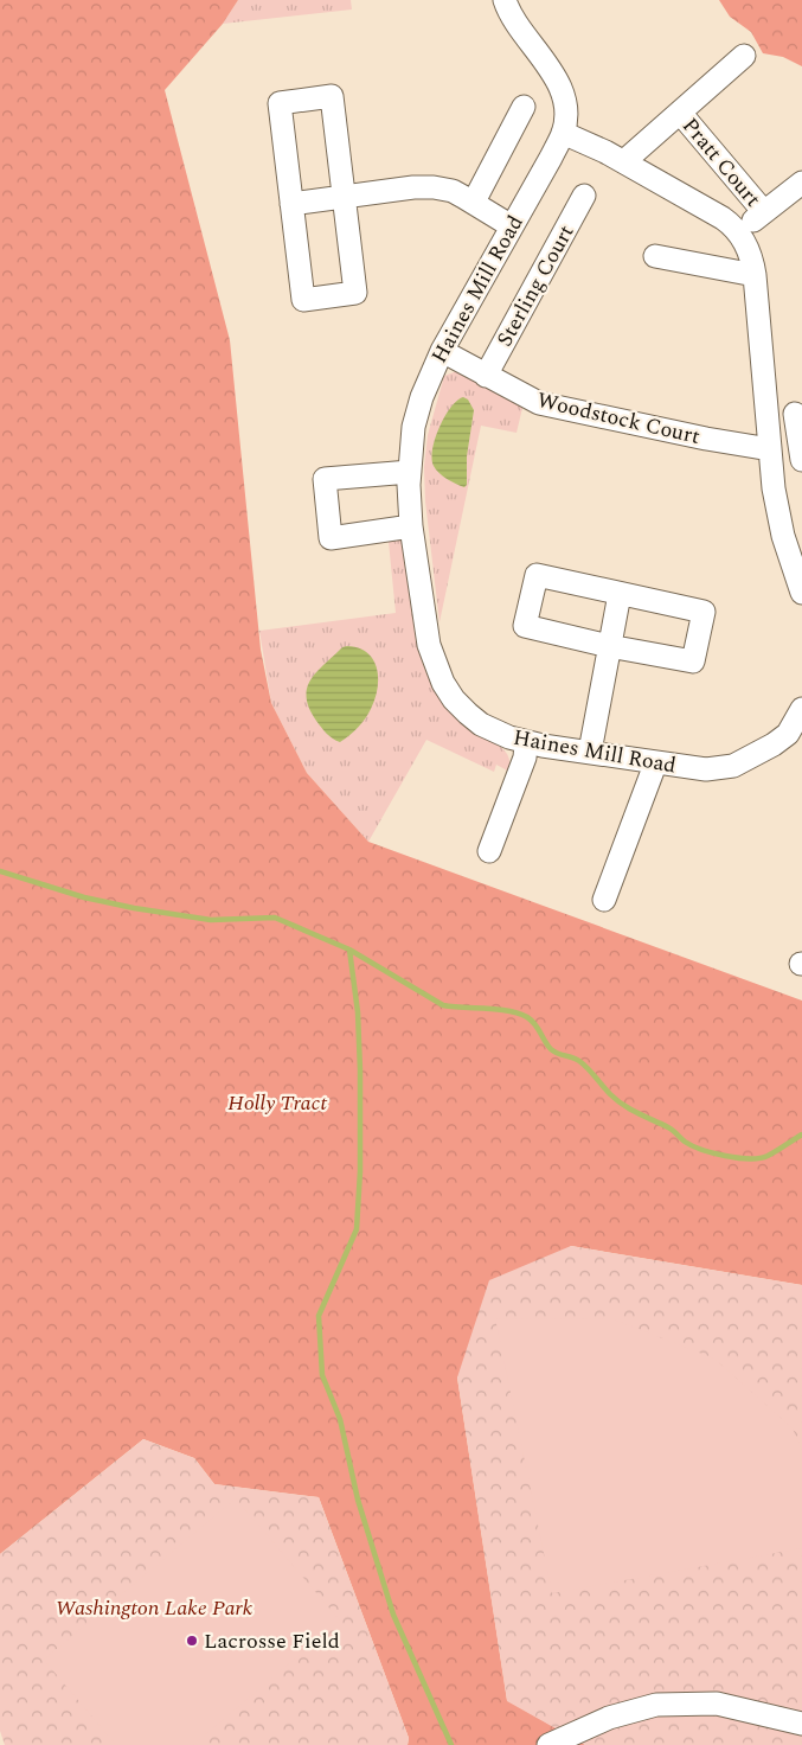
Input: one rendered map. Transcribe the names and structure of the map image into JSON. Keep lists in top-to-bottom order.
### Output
{
  "streets": {
    "street": [
      "Pratt Court",
      "Sterling Court",
      "Haines Mill Road",
      "Woodstock Court"
    ]
  },
  "crossings": [
    ["Sterling Court", "Woodstock Court"],
    ["Haines Mill Road", "Woodstock Court"]
  ],
  "parks": ["Holly Tract", "Washington Lake Park"],
  "places": ["Lacrosse Field"]
}
